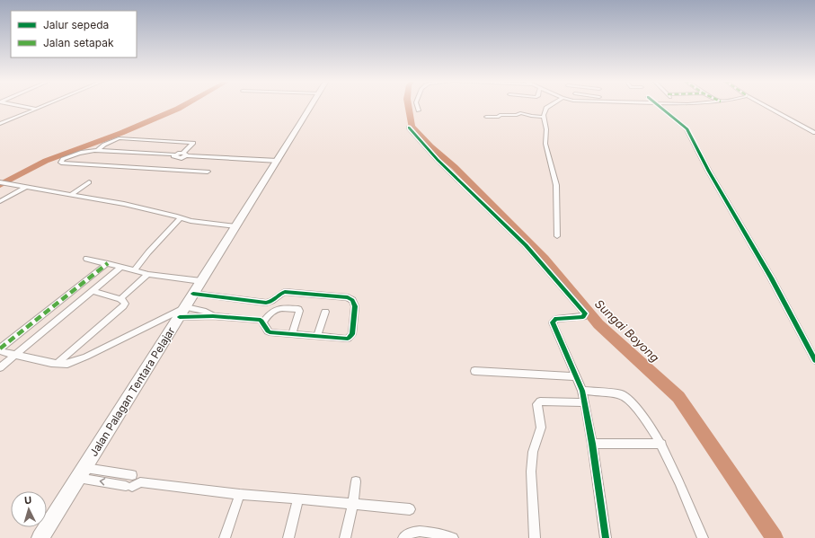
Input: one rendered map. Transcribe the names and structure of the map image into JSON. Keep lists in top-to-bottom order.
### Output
{
  "streets": {
    "main road": ["Jalan Palagan Tentara Pelajar"]
  },
  "water": ["Sungai Boyong"],
  "legend": ["Jalur sepeda", "Jalan setapak"],
  "north": "top"
}
